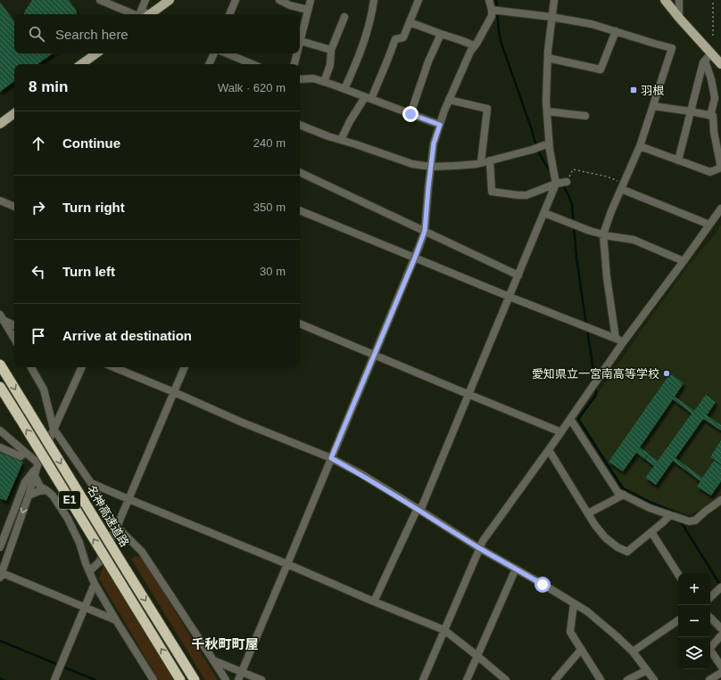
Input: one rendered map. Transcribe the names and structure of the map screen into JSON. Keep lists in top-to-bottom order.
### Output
{
  "streets": {
    "highway": ["E1", "名神高速道路"]
  },
  "districts": ["千秋町町屋"],
  "places": {
    "transit": ["羽根"],
    "other": ["愛知県立一宮南高等学校"]
  },
  "page": {
    "search": "Search here",
    "heading": ["8 min", "Walk · 620 m"],
    "list": [
      ["Continue", "240 m"],
      ["Turn right", "350 m"],
      ["Turn left", "30 m"],
      "Arrive at destination"
    ],
    "map_buttons": ["+", "−"]
  }
}
